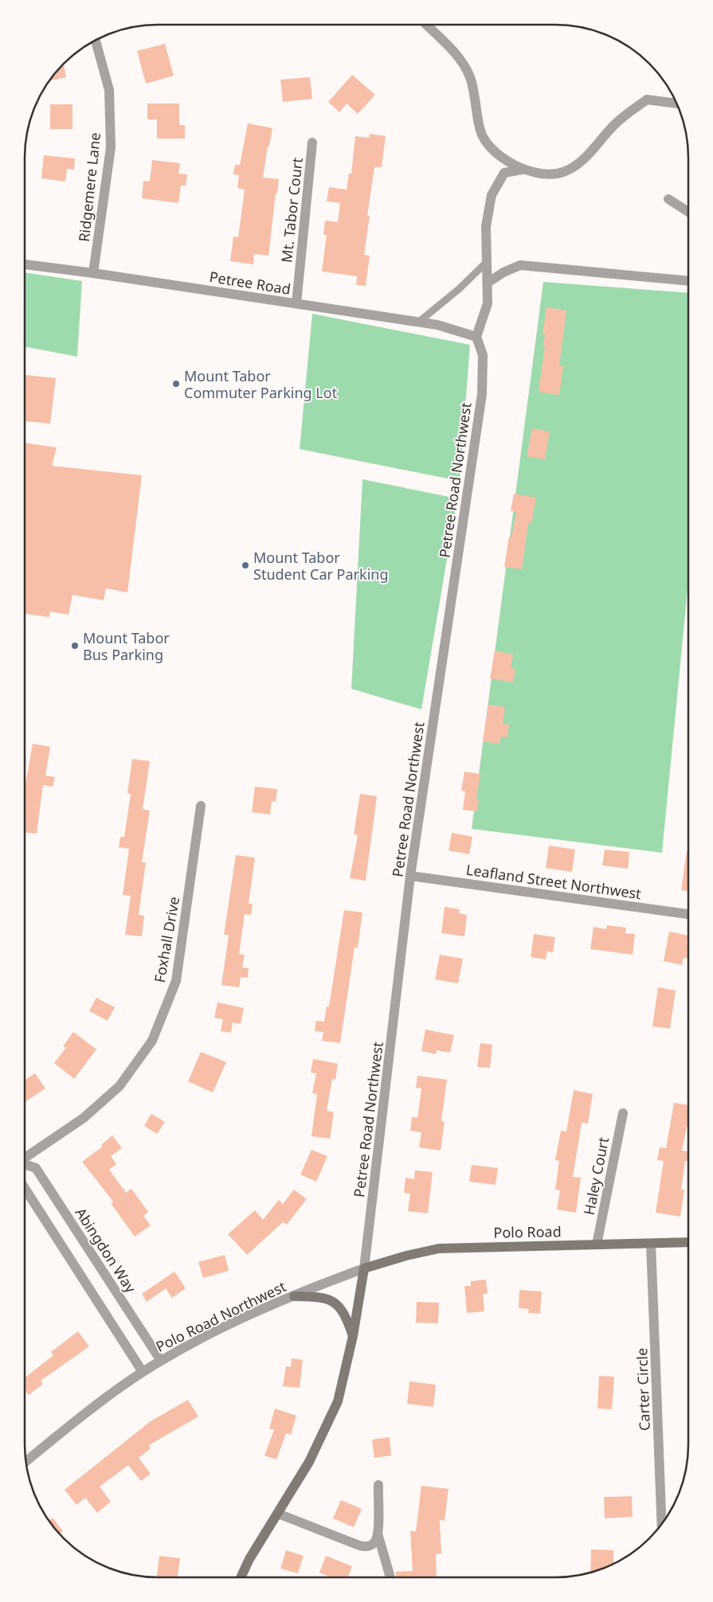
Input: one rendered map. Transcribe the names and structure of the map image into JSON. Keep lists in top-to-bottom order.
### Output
{
  "streets": {
    "main road": ["Polo Road"],
    "street": [
      "Ridgemere Lane",
      "Mt. Tabor Court",
      "Petree Road",
      "Petree Road Northwest",
      "Leafland Street Northwest",
      "Foxhall Drive",
      "Haley Court",
      "Abingdon Way",
      "Polo Road Northwest",
      "Carter Circle"
    ]
  },
  "crossings": [
    ["Ridgemere Lane", "Petree Road"],
    ["Mt. Tabor Court", "Petree Road"],
    ["Petree Road", "Petree Road Northwest"],
    ["Petree Road Northwest", "Leafland Street Northwest"],
    ["Petree Road Northwest", "Polo Road"],
    ["Petree Road Northwest", "Polo Road Northwest"],
    ["Haley Court", "Polo Road"],
    ["Polo Road", "Polo Road Northwest"],
    ["Polo Road", "Carter Circle"],
    ["Abingdon Way", "Polo Road Northwest"]
  ],
  "places": ["Mount Tabor Commuter Parking Lot", "Mount Tabor Student Car Parking", "Mount Tabor Bus Parking"]
}
